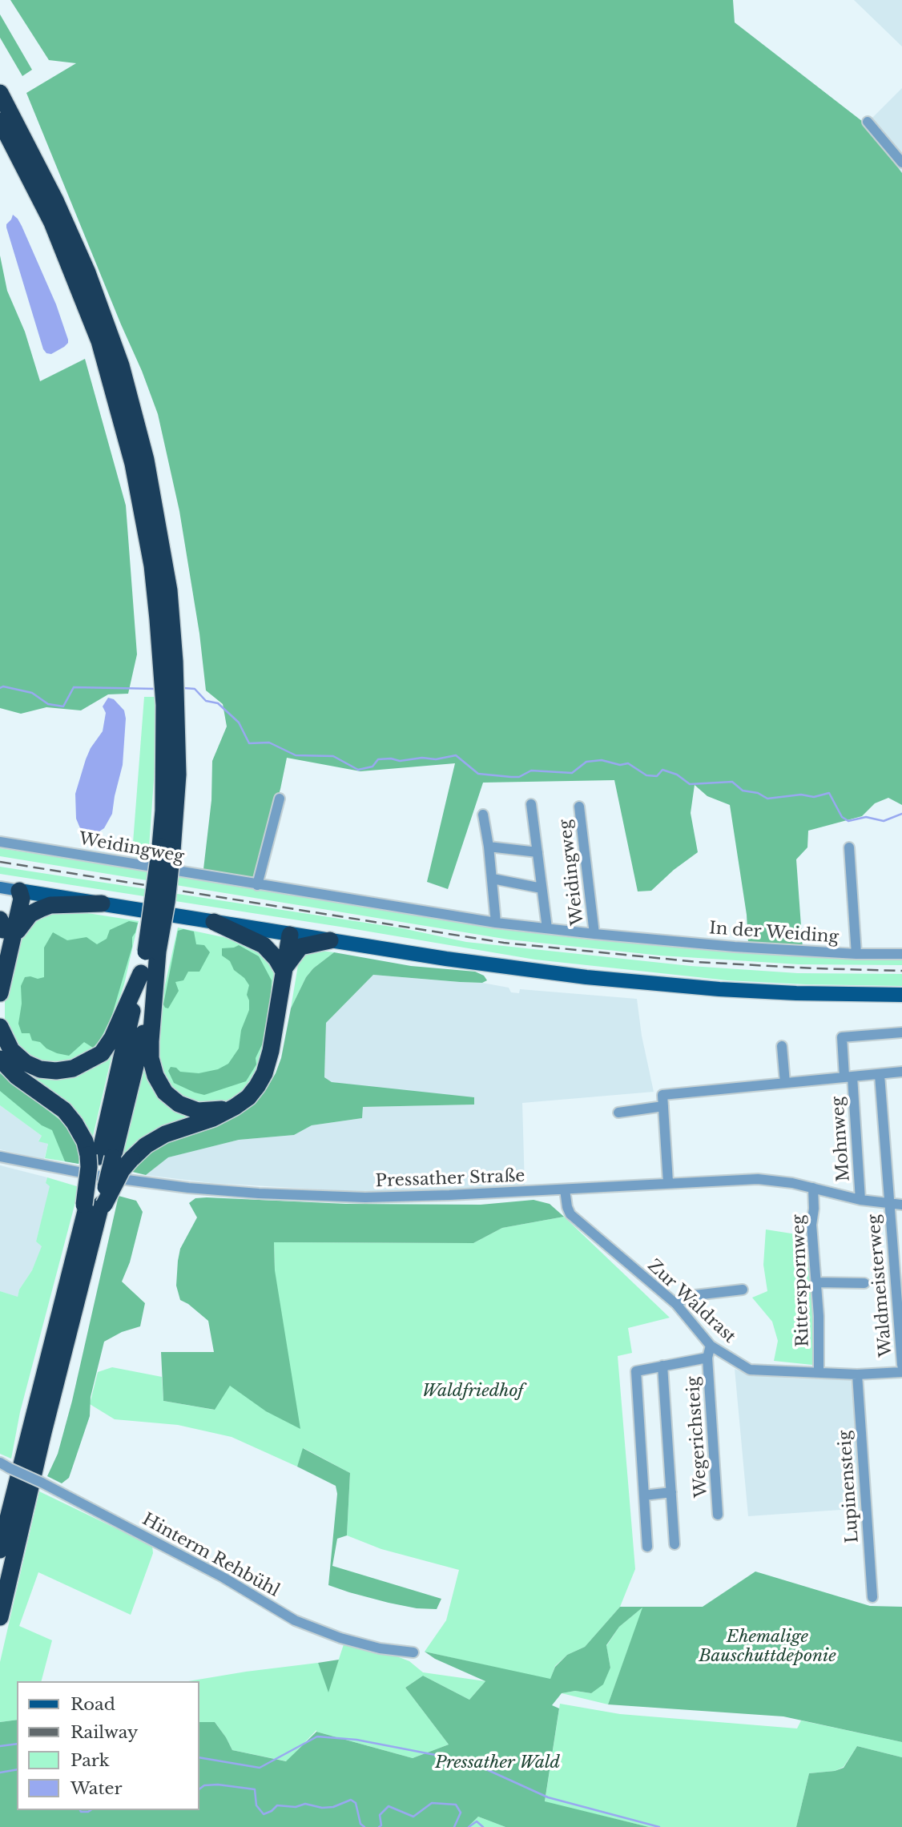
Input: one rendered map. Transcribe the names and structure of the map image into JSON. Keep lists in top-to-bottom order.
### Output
{
  "streets": {
    "street": [
      "Weidingweg",
      "In der Weiding",
      "Mohnweg",
      "Pressather Straße",
      "Ritterspornweg",
      "Waldmeisterweg",
      "Zur Waldrast",
      "Wegerichsteig",
      "Lupinensteig",
      "Hinterm Rehbühl"
    ]
  },
  "crossings": [
    ["Weidingweg", "In der Weiding"],
    ["Mohnweg", "Pressather Straße"],
    ["Pressather Straße", "Ritterspornweg"],
    ["Pressather Straße", "Waldmeisterweg"],
    ["Pressather Straße", "Zur Waldrast"],
    ["Ritterspornweg", "Zur Waldrast"],
    ["Zur Waldrast", "Wegerichsteig"],
    ["Zur Waldrast", "Lupinensteig"]
  ],
  "parks": ["Waldfriedhof", "Ehemalige Bauschuttdeponie", "Pressather Wald"],
  "legend": [
    "Road",
    "Railway",
    "Park",
    "Water"
  ]
}
